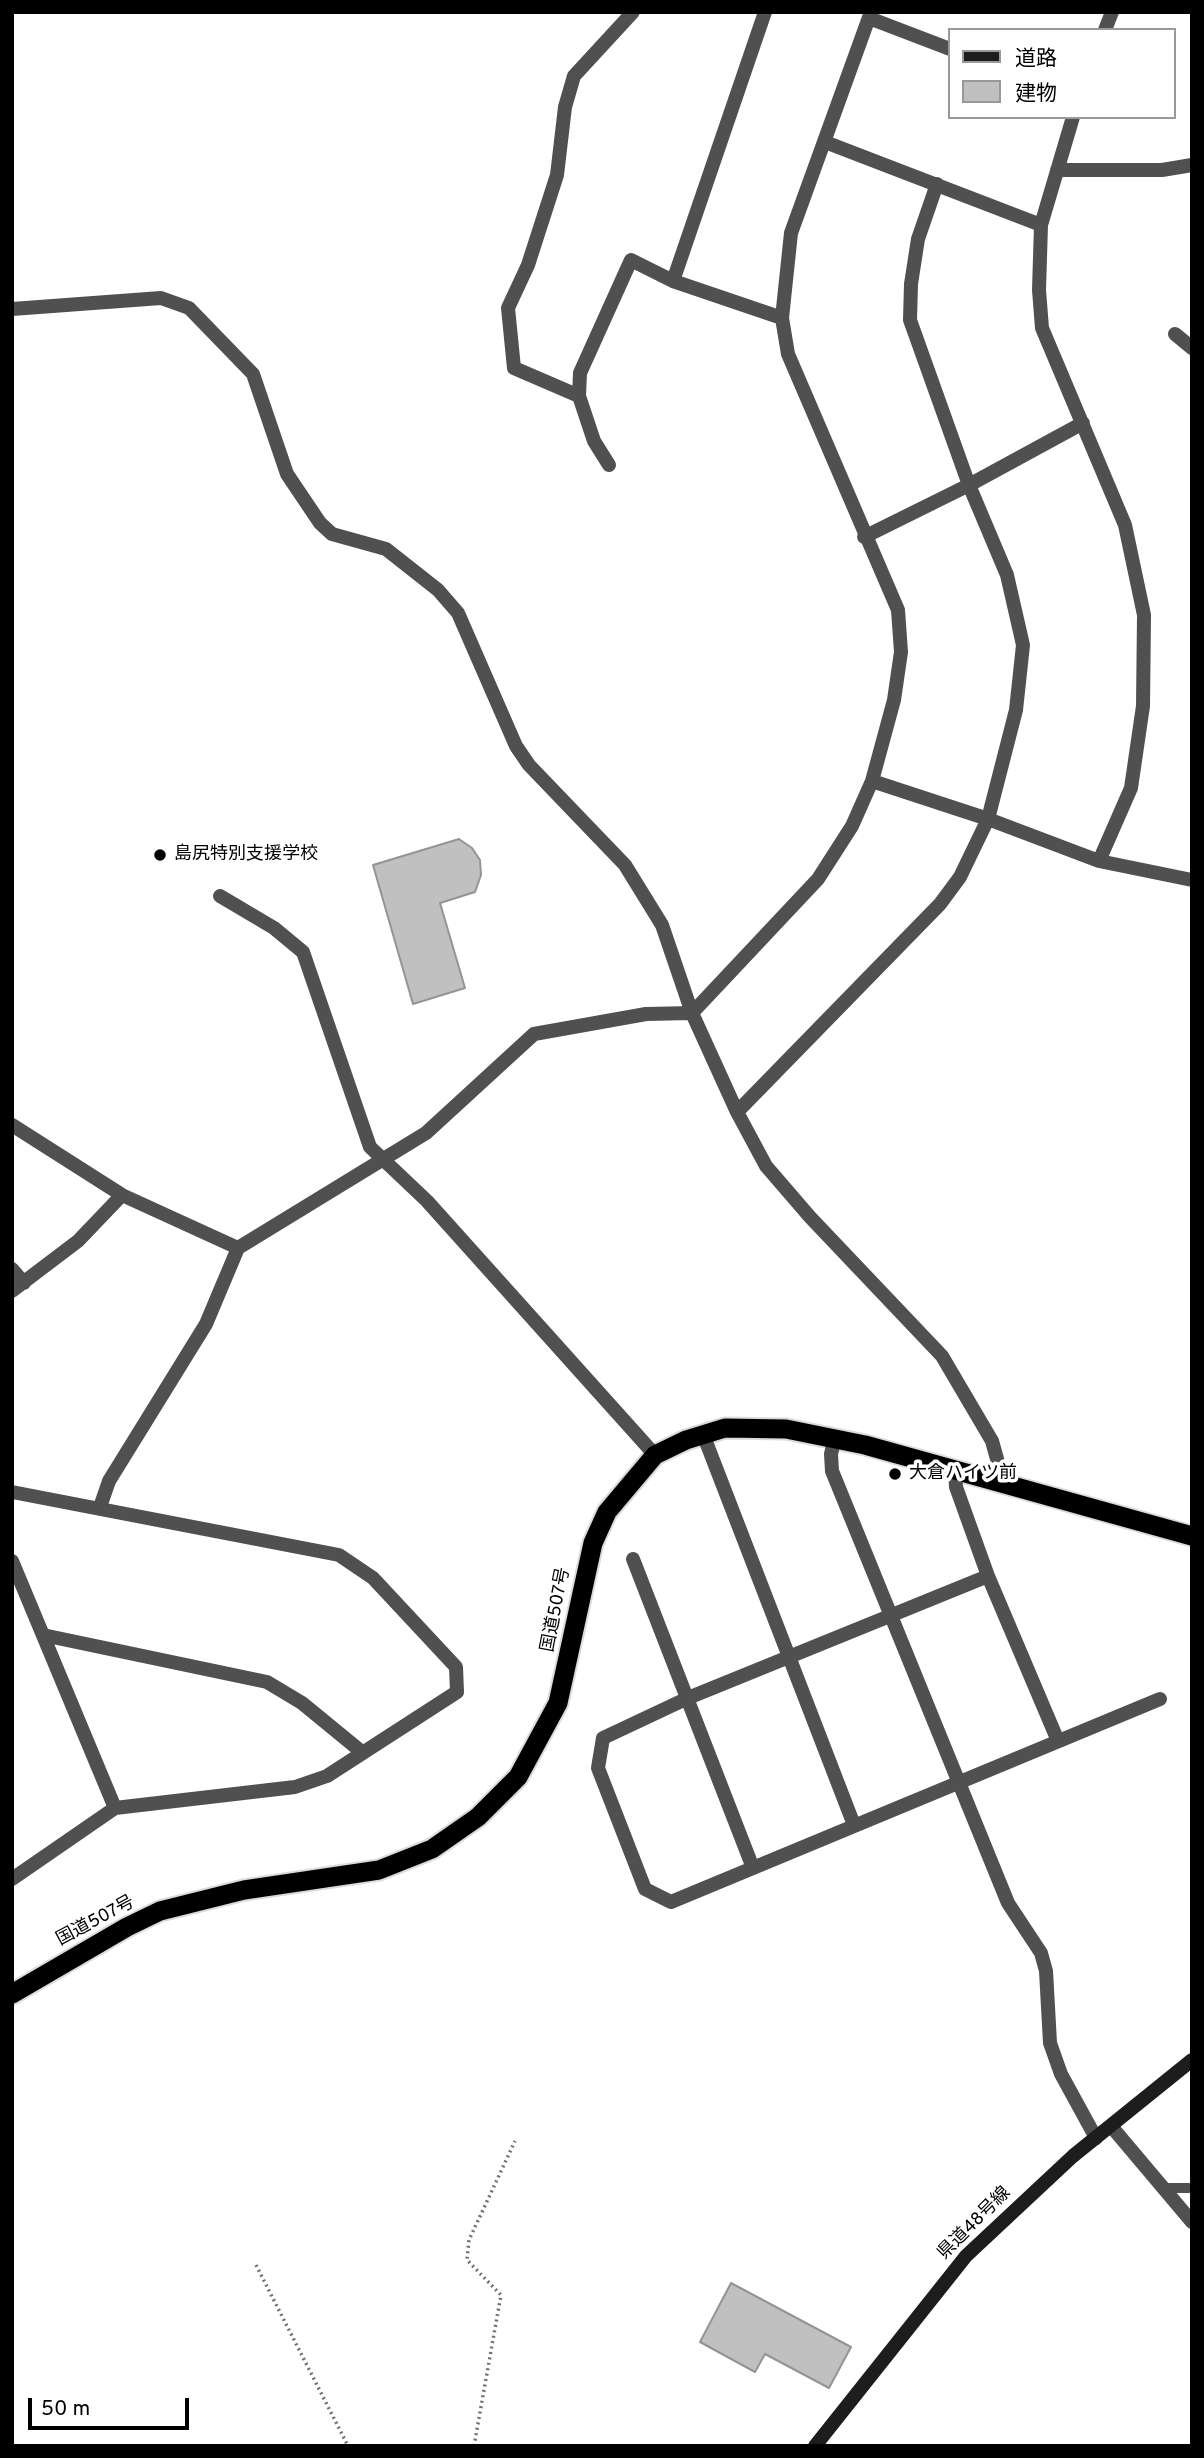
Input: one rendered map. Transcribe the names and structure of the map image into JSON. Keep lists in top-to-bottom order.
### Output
{
  "streets": {
    "highway": ["国道507号"],
    "main road": ["県道48号線"]
  },
  "places": ["島尻特別支援学校", "大倉ハイツ前"],
  "legend": ["道路", "建物"],
  "scale_bar": "50 m"
}
